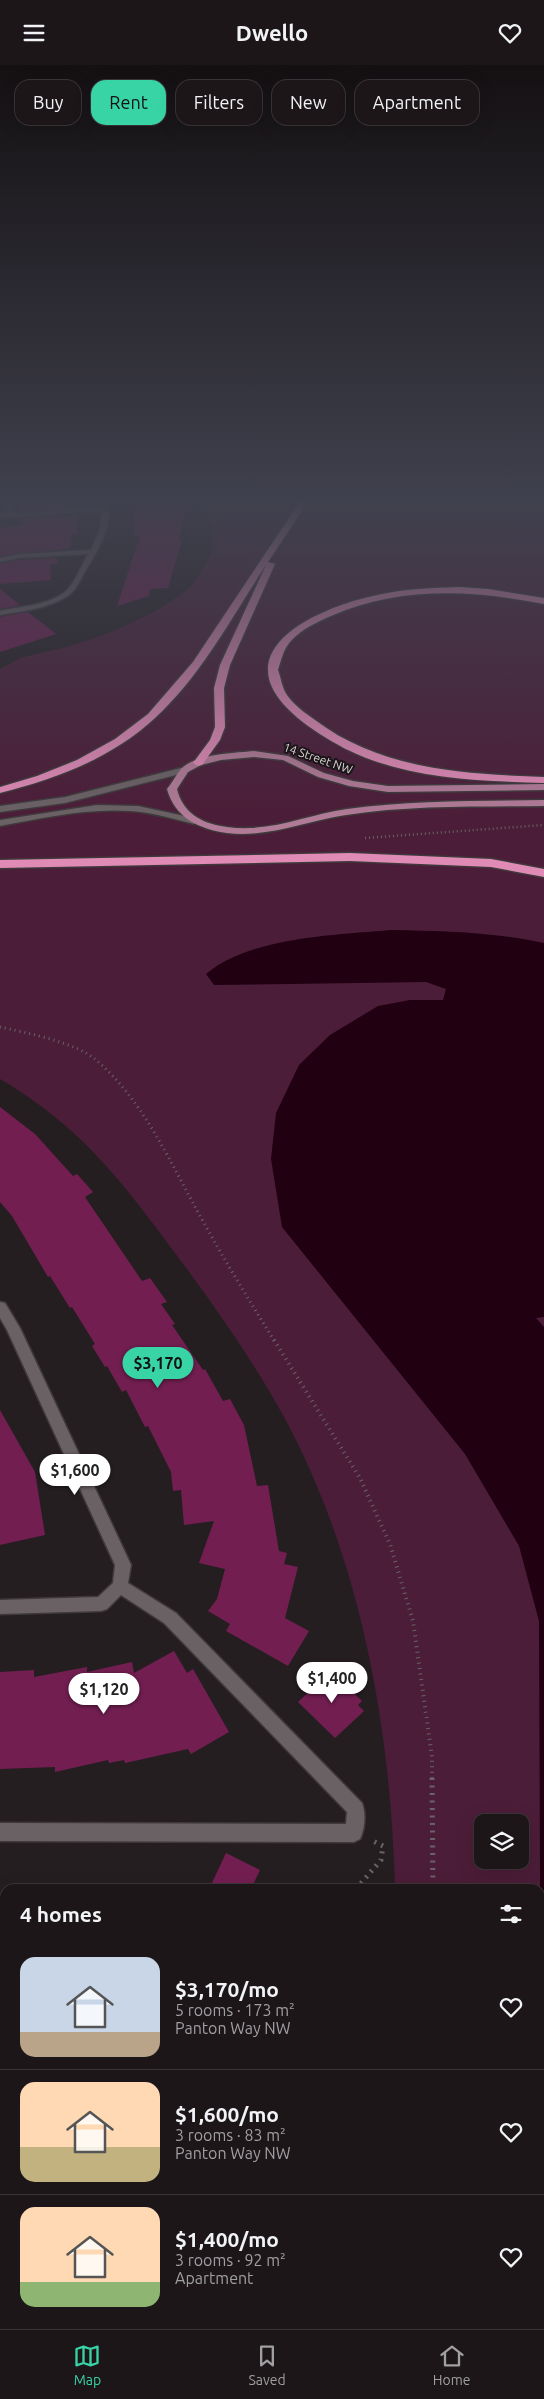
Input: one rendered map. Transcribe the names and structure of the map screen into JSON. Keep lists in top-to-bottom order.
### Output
{
  "streets": {
    "main road": ["14 Street NW"]
  },
  "page": {
    "header": "Dwello",
    "chip": [
      "Buy",
      "Rent",
      "Filters",
      "New",
      "Apartment"
    ],
    "price": [
      "$3,170",
      "$1,600",
      "$1,400",
      "$1,120"
    ],
    "heading": "4 homes",
    "list": [
      {
        "name": "$3,170/mo",
        "note": "5 rooms · 173 m² · Panton Way NW"
      },
      {
        "name": "$1,600/mo",
        "note": "3 rooms · 83 m² · Panton Way NW"
      },
      {
        "name": "$1,400/mo",
        "note": "3 rooms · 92 m² · Apartment"
      }
    ],
    "tabs": ["Map", "Saved", "Home"]
  }
}
